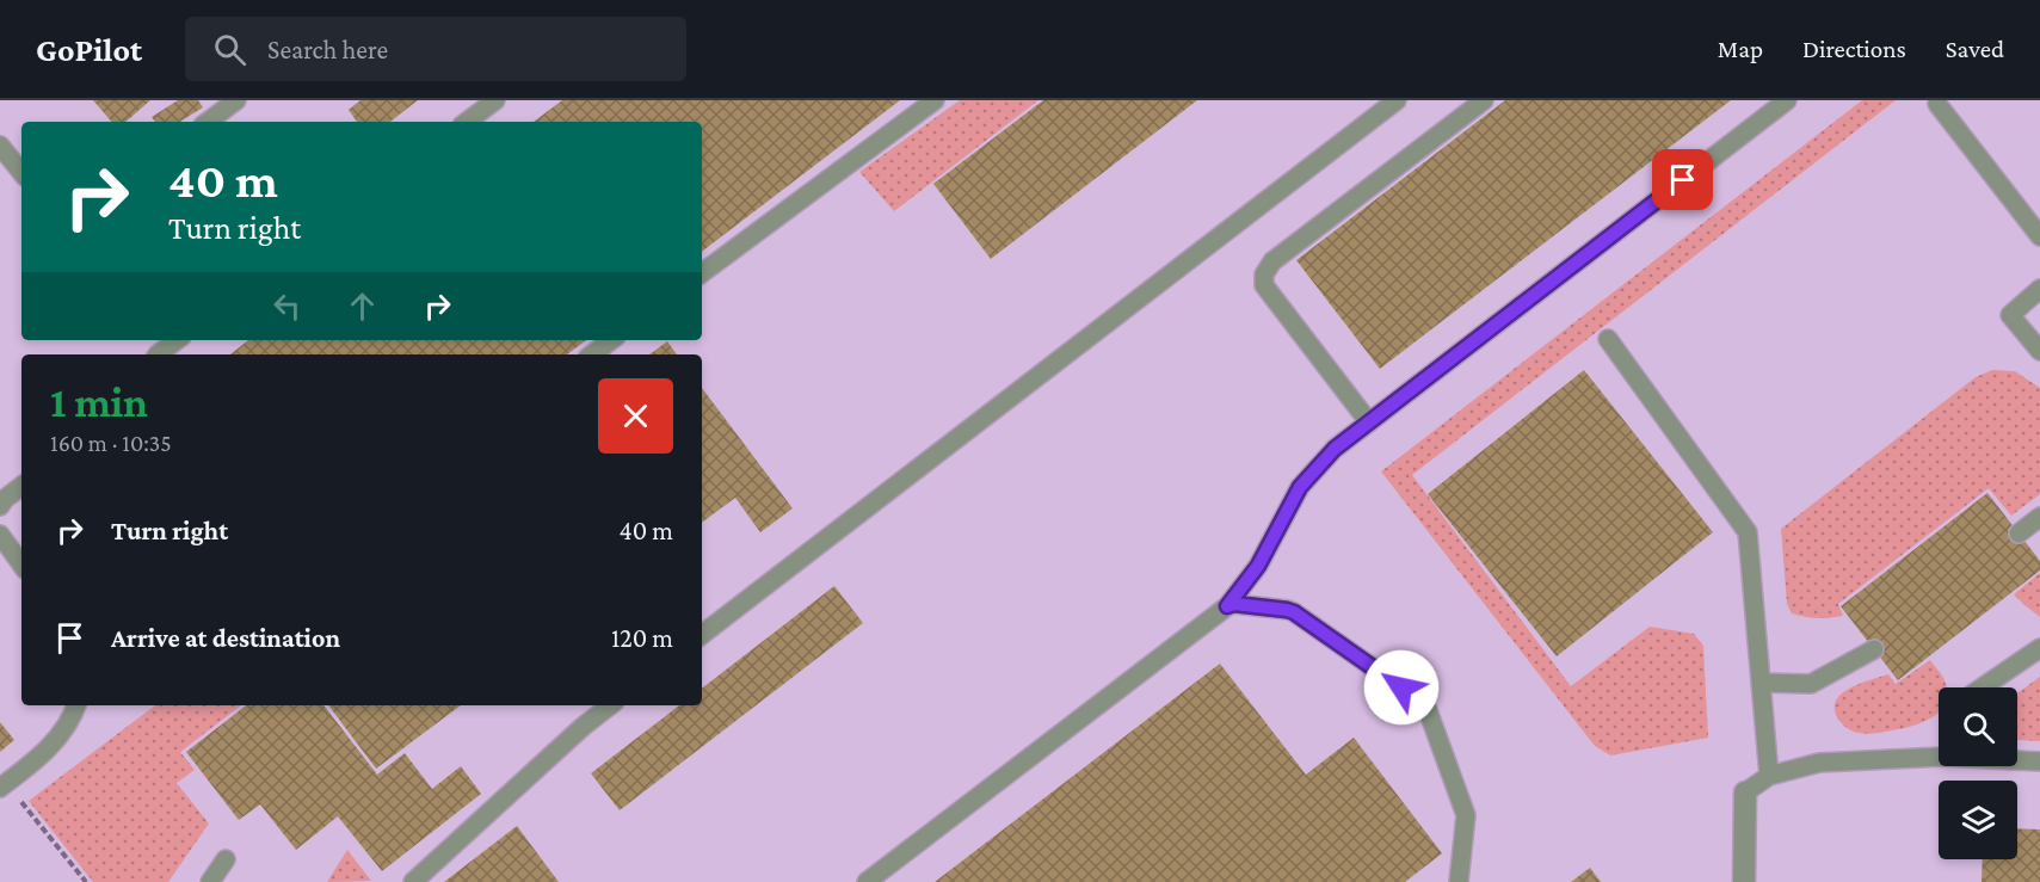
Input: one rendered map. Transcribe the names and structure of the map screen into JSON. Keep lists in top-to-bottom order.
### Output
{
  "page": {
    "header": "GoPilot",
    "search": "Search here",
    "nav": ["Map", "Directions", "Saved"],
    "turn": ["40 m", "Turn right"],
    "heading": ["1 min", "160 m · 10:35"],
    "list": [
      {
        "name": "Turn right",
        "value": "40 m"
      },
      {
        "name": "Arrive at destination",
        "value": "120 m"
      }
    ]
  }
}
